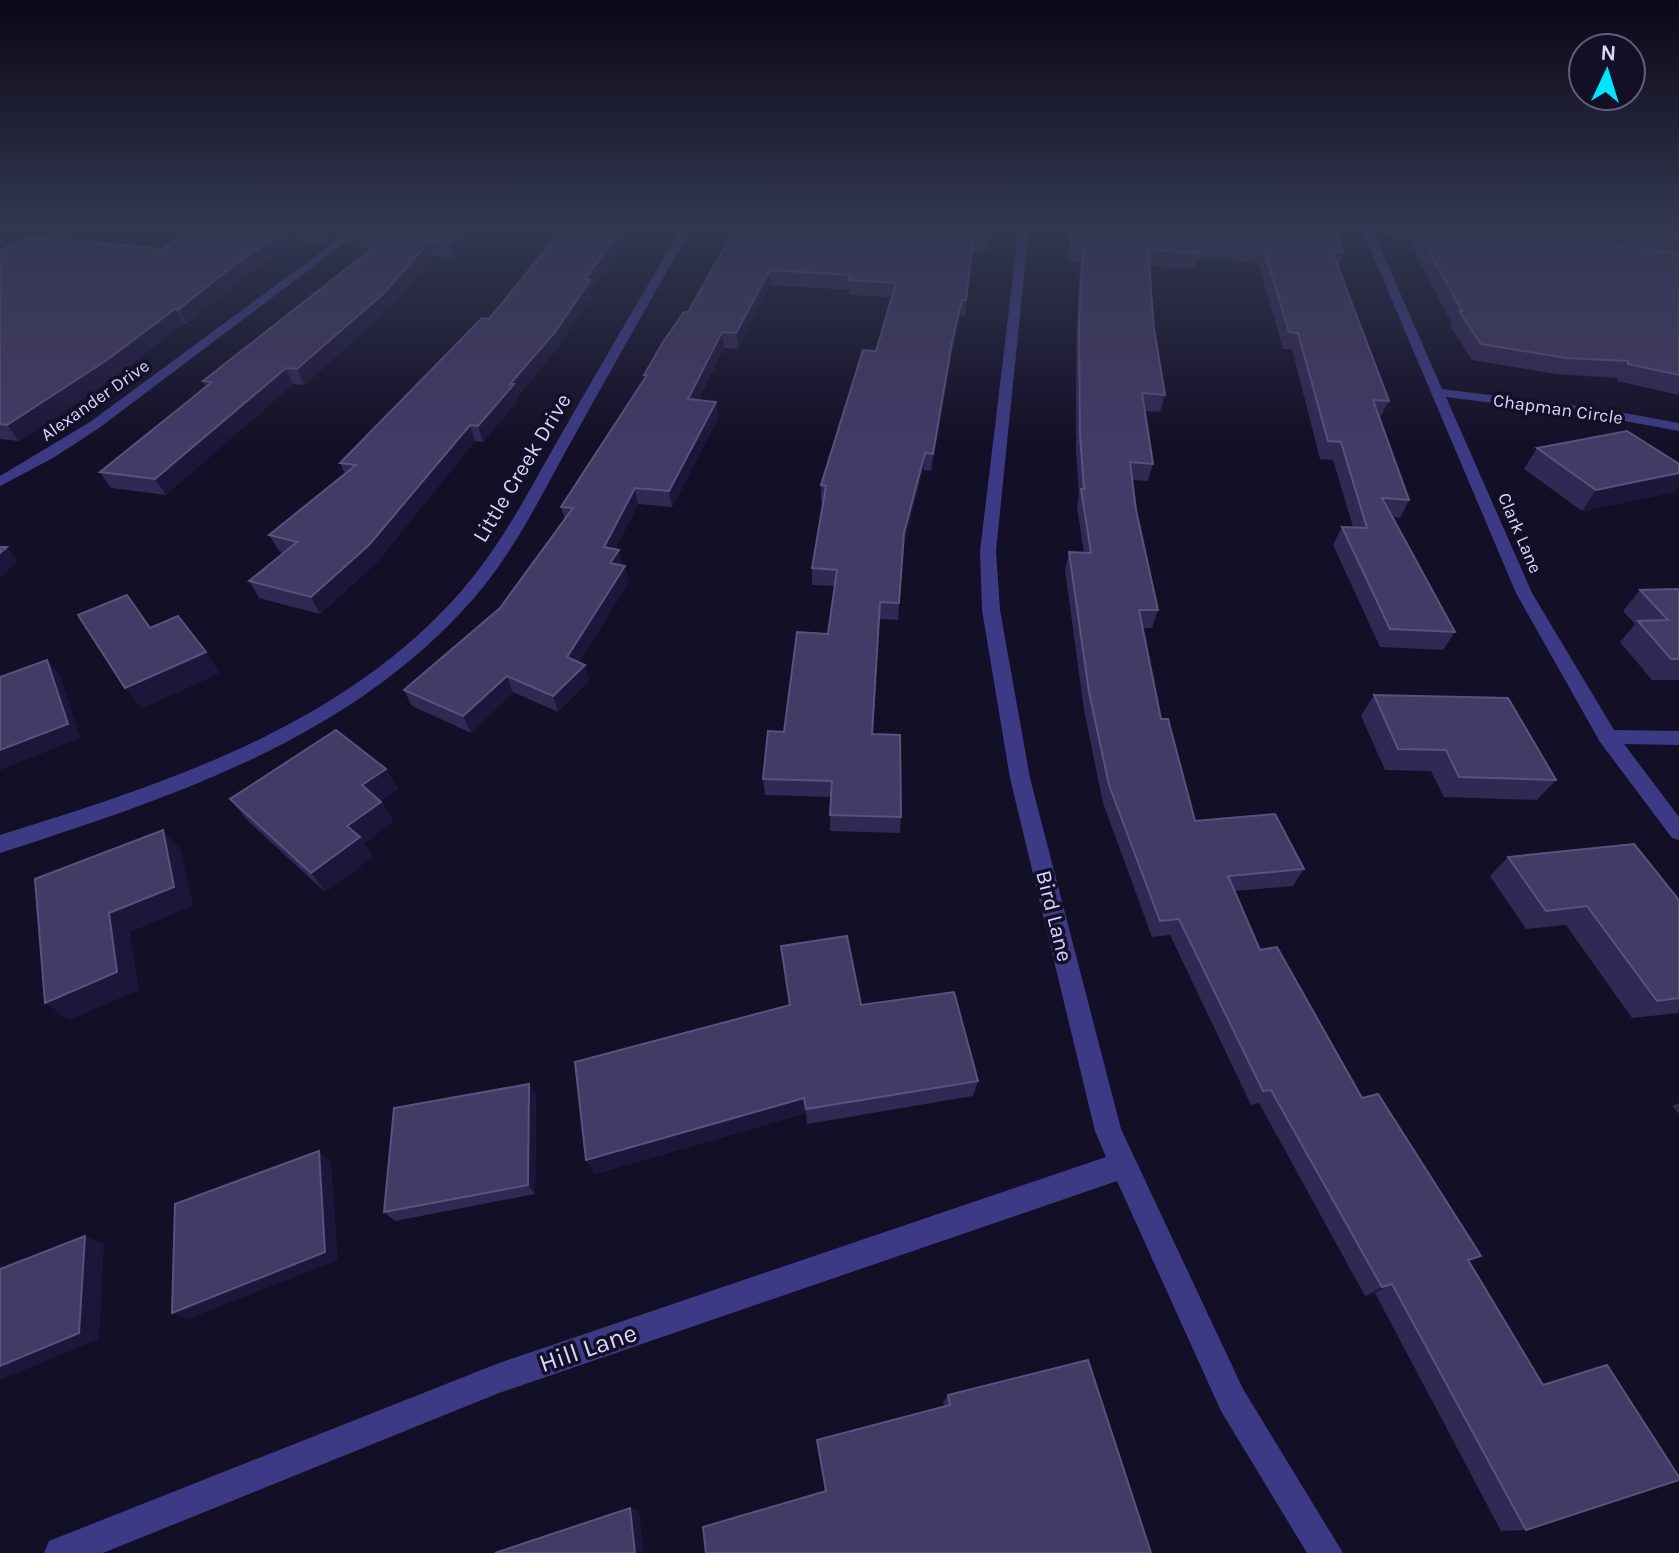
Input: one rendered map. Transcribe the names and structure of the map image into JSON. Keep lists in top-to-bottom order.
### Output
{
  "streets": {
    "street": [
      "Alexander Drive",
      "Chapman Circle",
      "Little Creek Drive",
      "Clark Lane",
      "Bird Lane",
      "Hill Lane"
    ]
  },
  "crossings": [
    ["Chapman Circle", "Clark Lane"],
    ["Bird Lane", "Hill Lane"]
  ],
  "north": "top"
}
